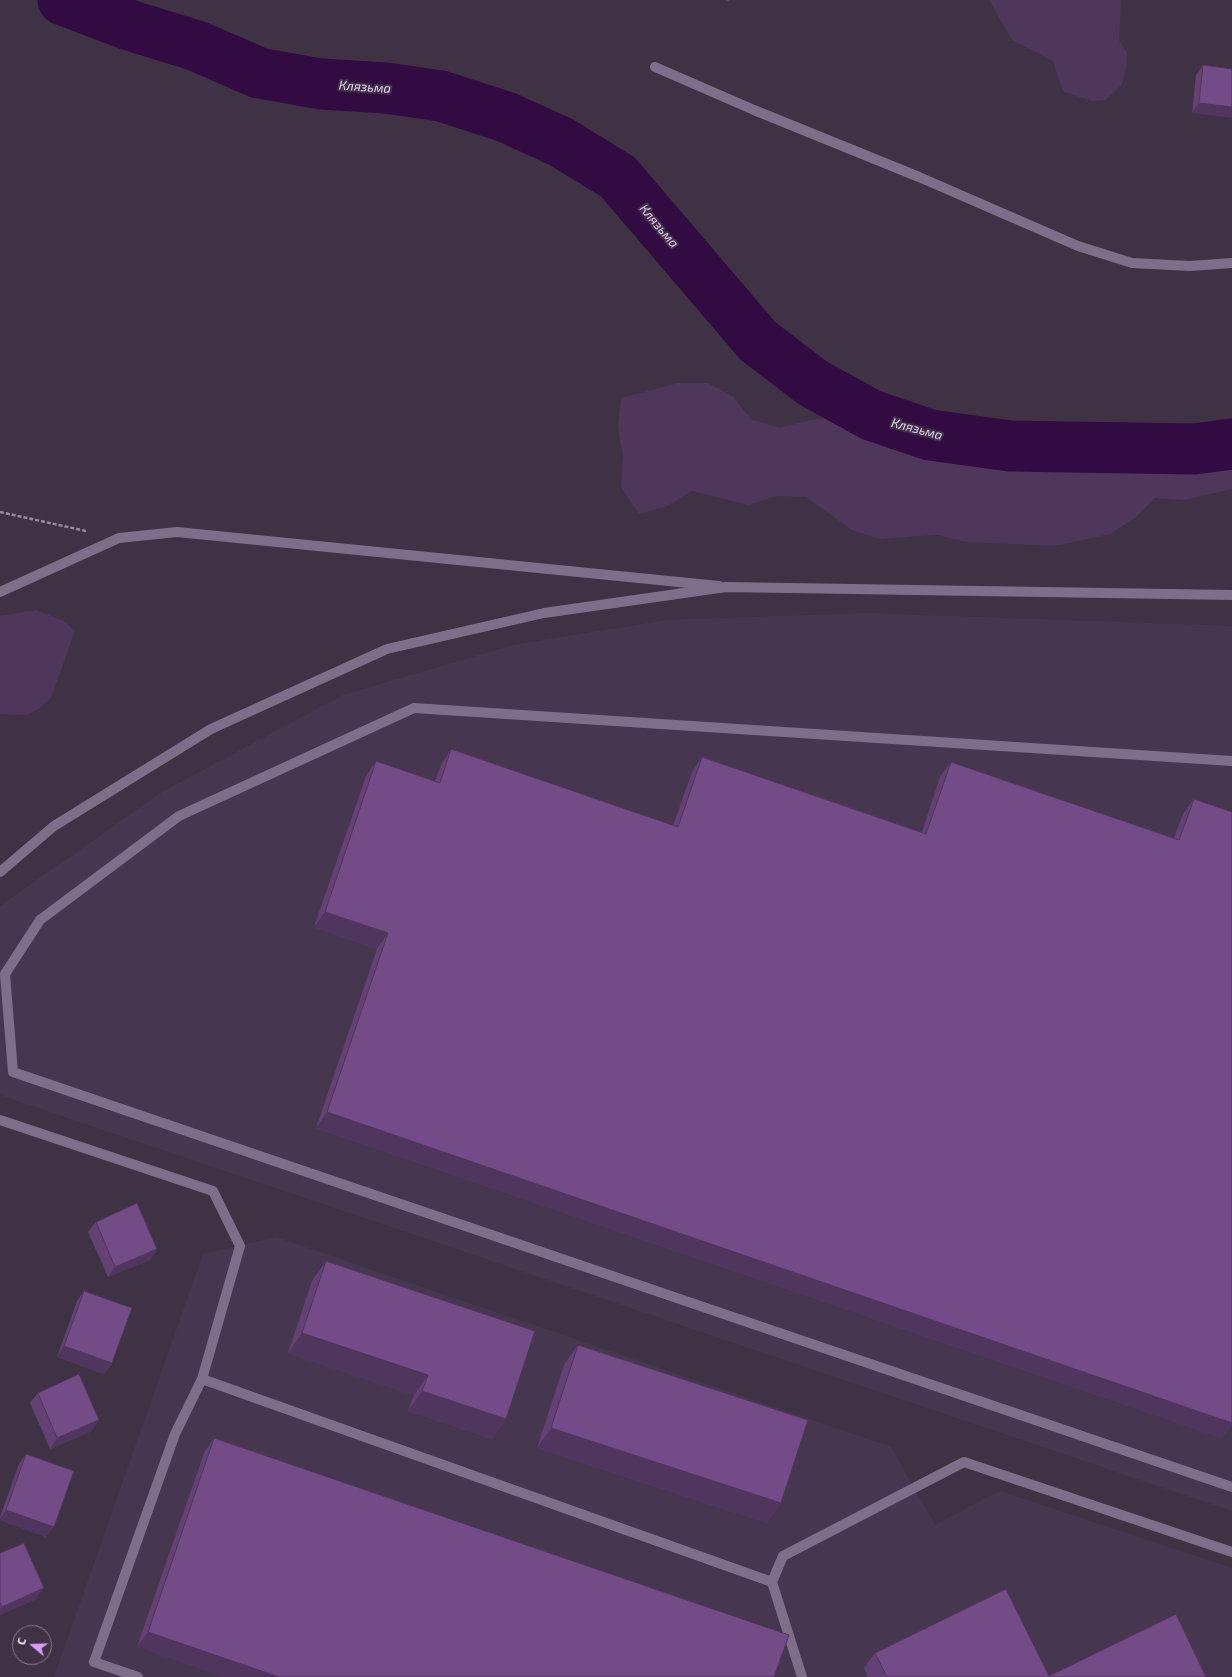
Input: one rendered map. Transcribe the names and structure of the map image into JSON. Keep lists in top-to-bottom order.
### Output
{
  "water": ["Клязьма"],
  "north": "left"
}
